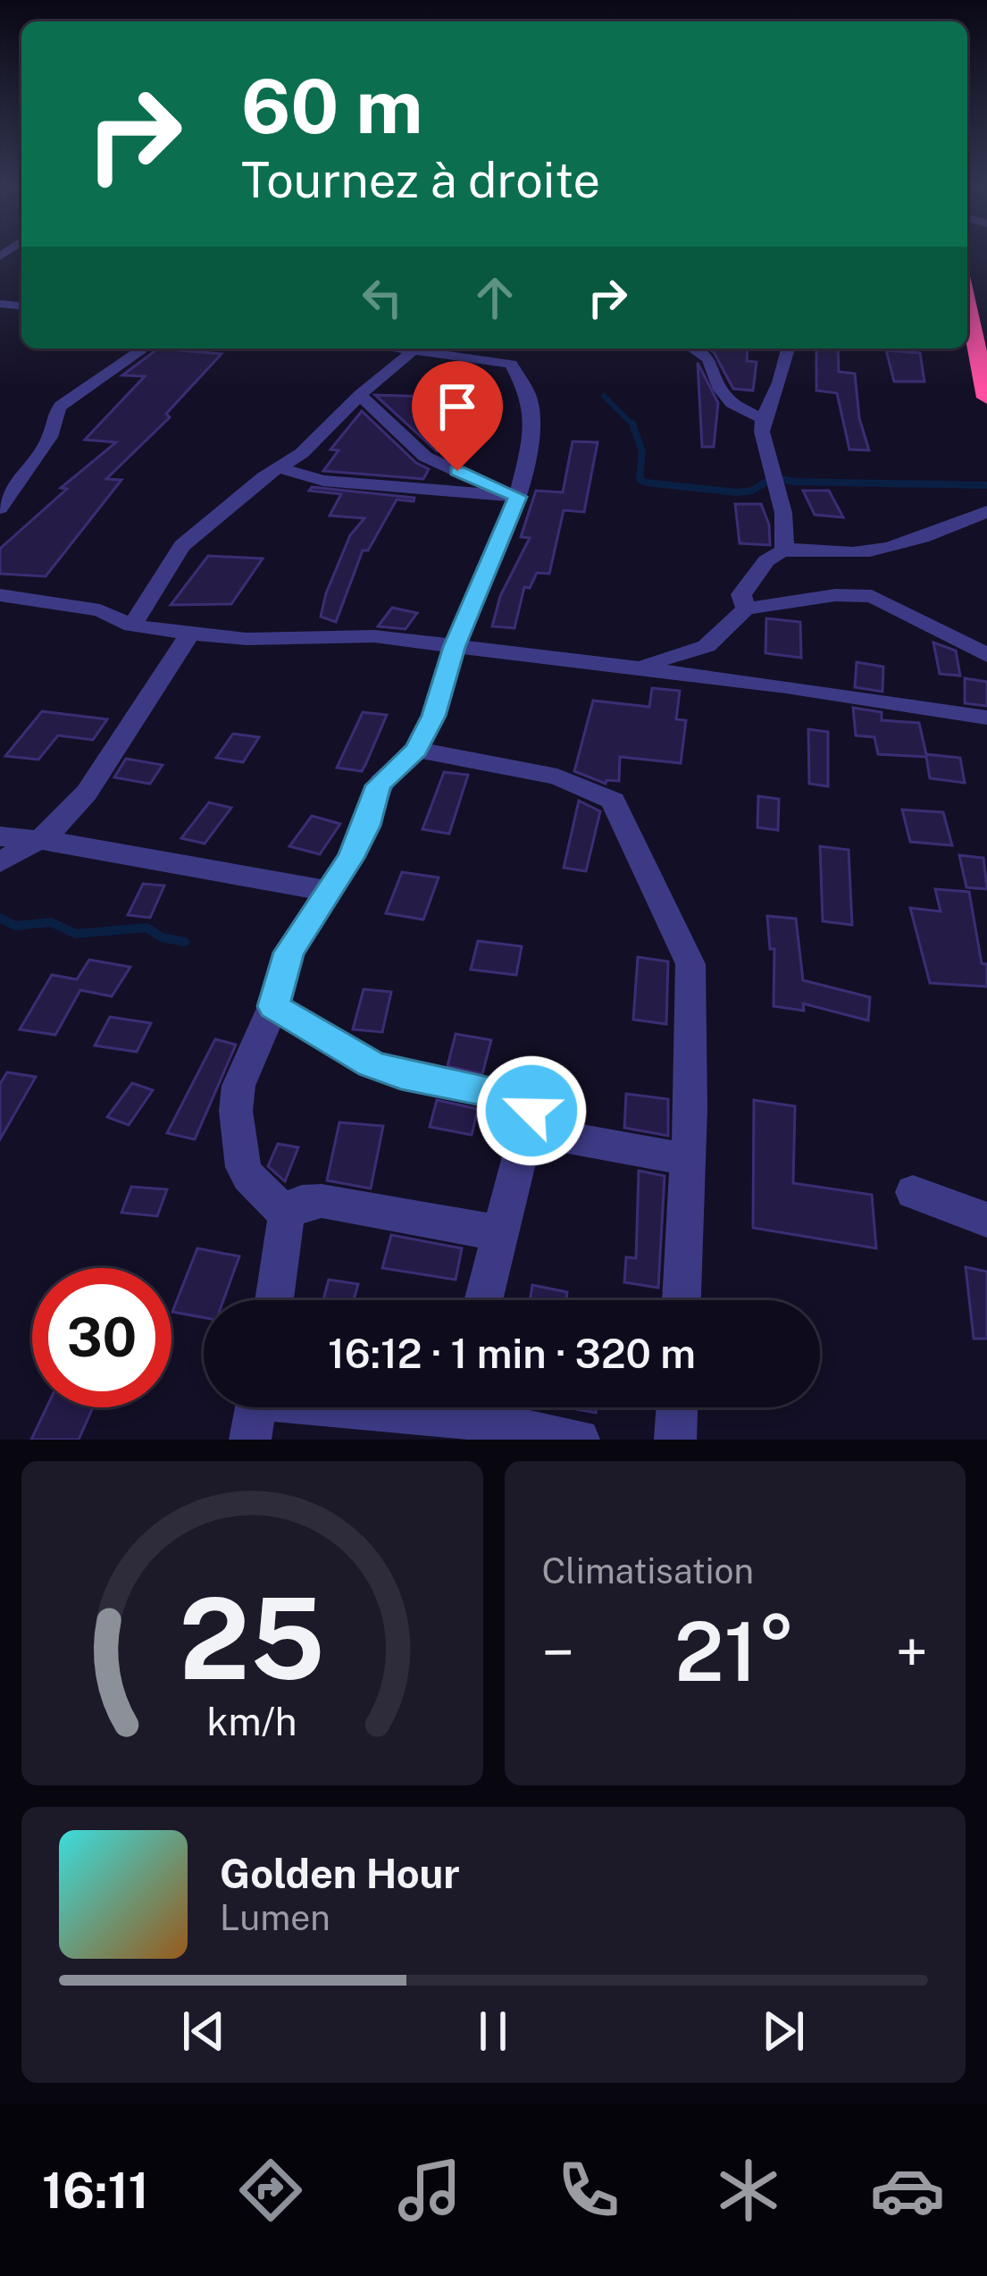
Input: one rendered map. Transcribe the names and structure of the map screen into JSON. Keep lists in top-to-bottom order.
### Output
{
  "page": {
    "turn": ["60 m", "Tournez à droite"],
    "limit": "30",
    "trip": "16:12 · 1 min · 320 m",
    "tile": "Climatisation",
    "heat": ["−", "21°", "+"],
    "song": ["Golden Hour", "Lumen"],
    "tabs": "16:11",
    "gauge": ["25", "km/h"]
  }
}
